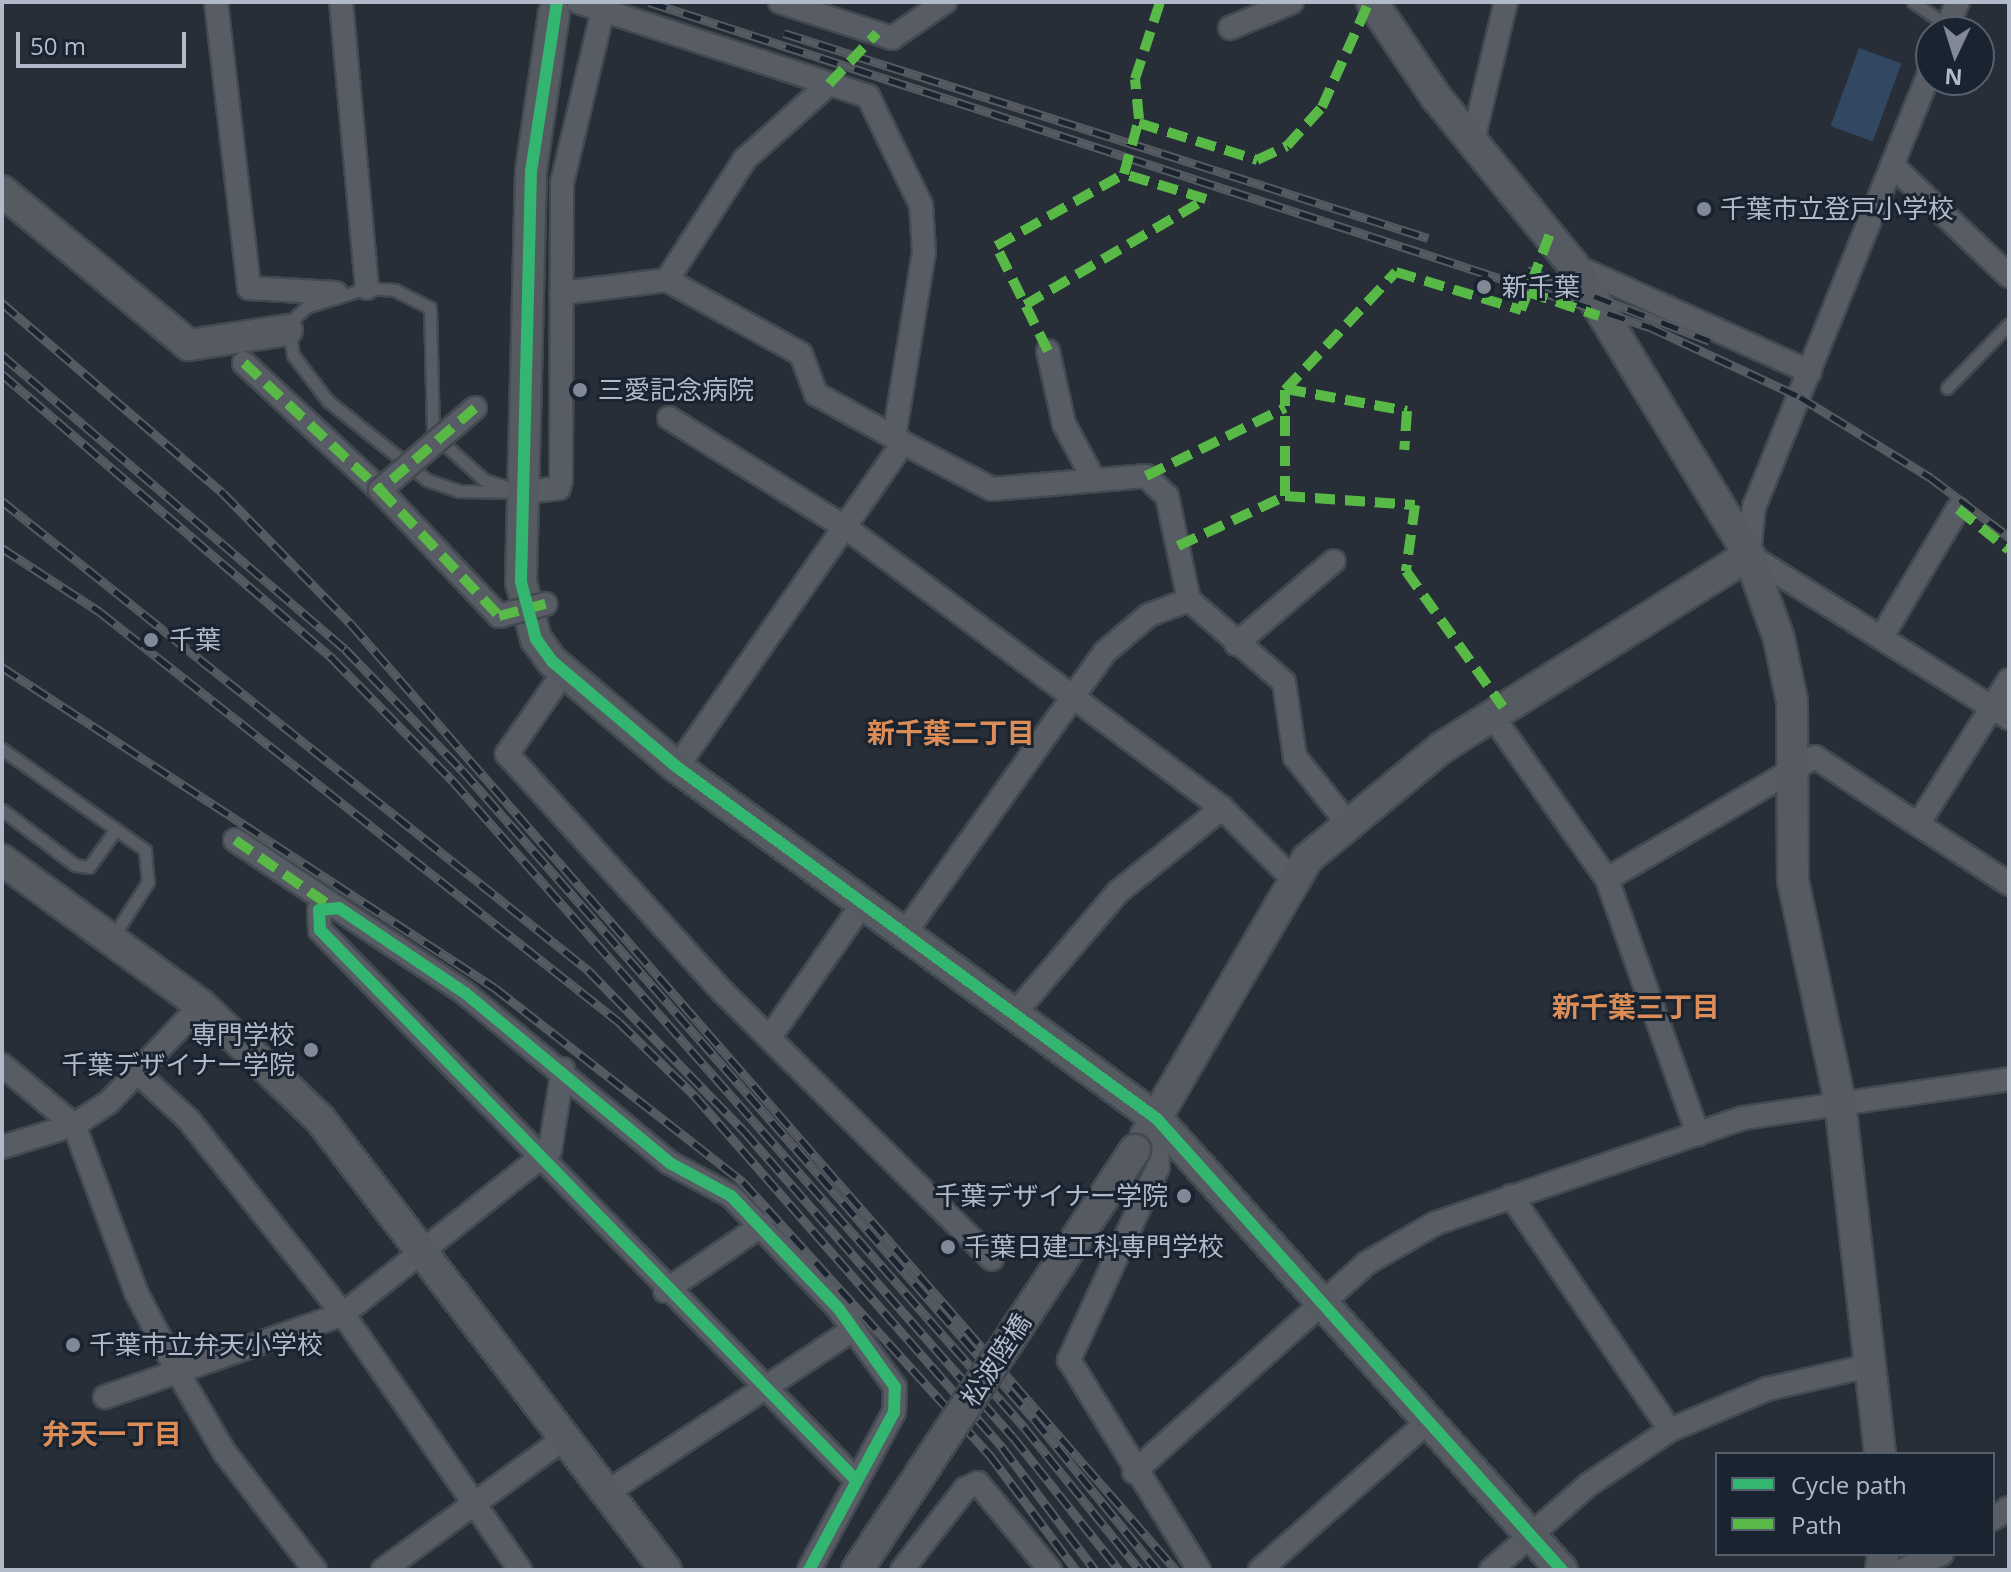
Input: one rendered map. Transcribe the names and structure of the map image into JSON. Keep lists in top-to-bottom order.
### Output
{
  "streets": {
    "street": ["松波陸橋"]
  },
  "districts": ["新千葉二丁目", "新千葉三丁目", "弁天一丁目"],
  "places": [
    "千葉市立登戸小学校",
    "新千葉",
    "三愛記念病院",
    "千葉",
    "専門学校 千葉デザイナー学院",
    "千葉デザイナー学院",
    "千葉日建工科専門学校",
    "千葉市立弁天小学校"
  ],
  "legend": ["Cycle path", "Path"],
  "scale_bar": "50 m",
  "north": "bottom"
}
